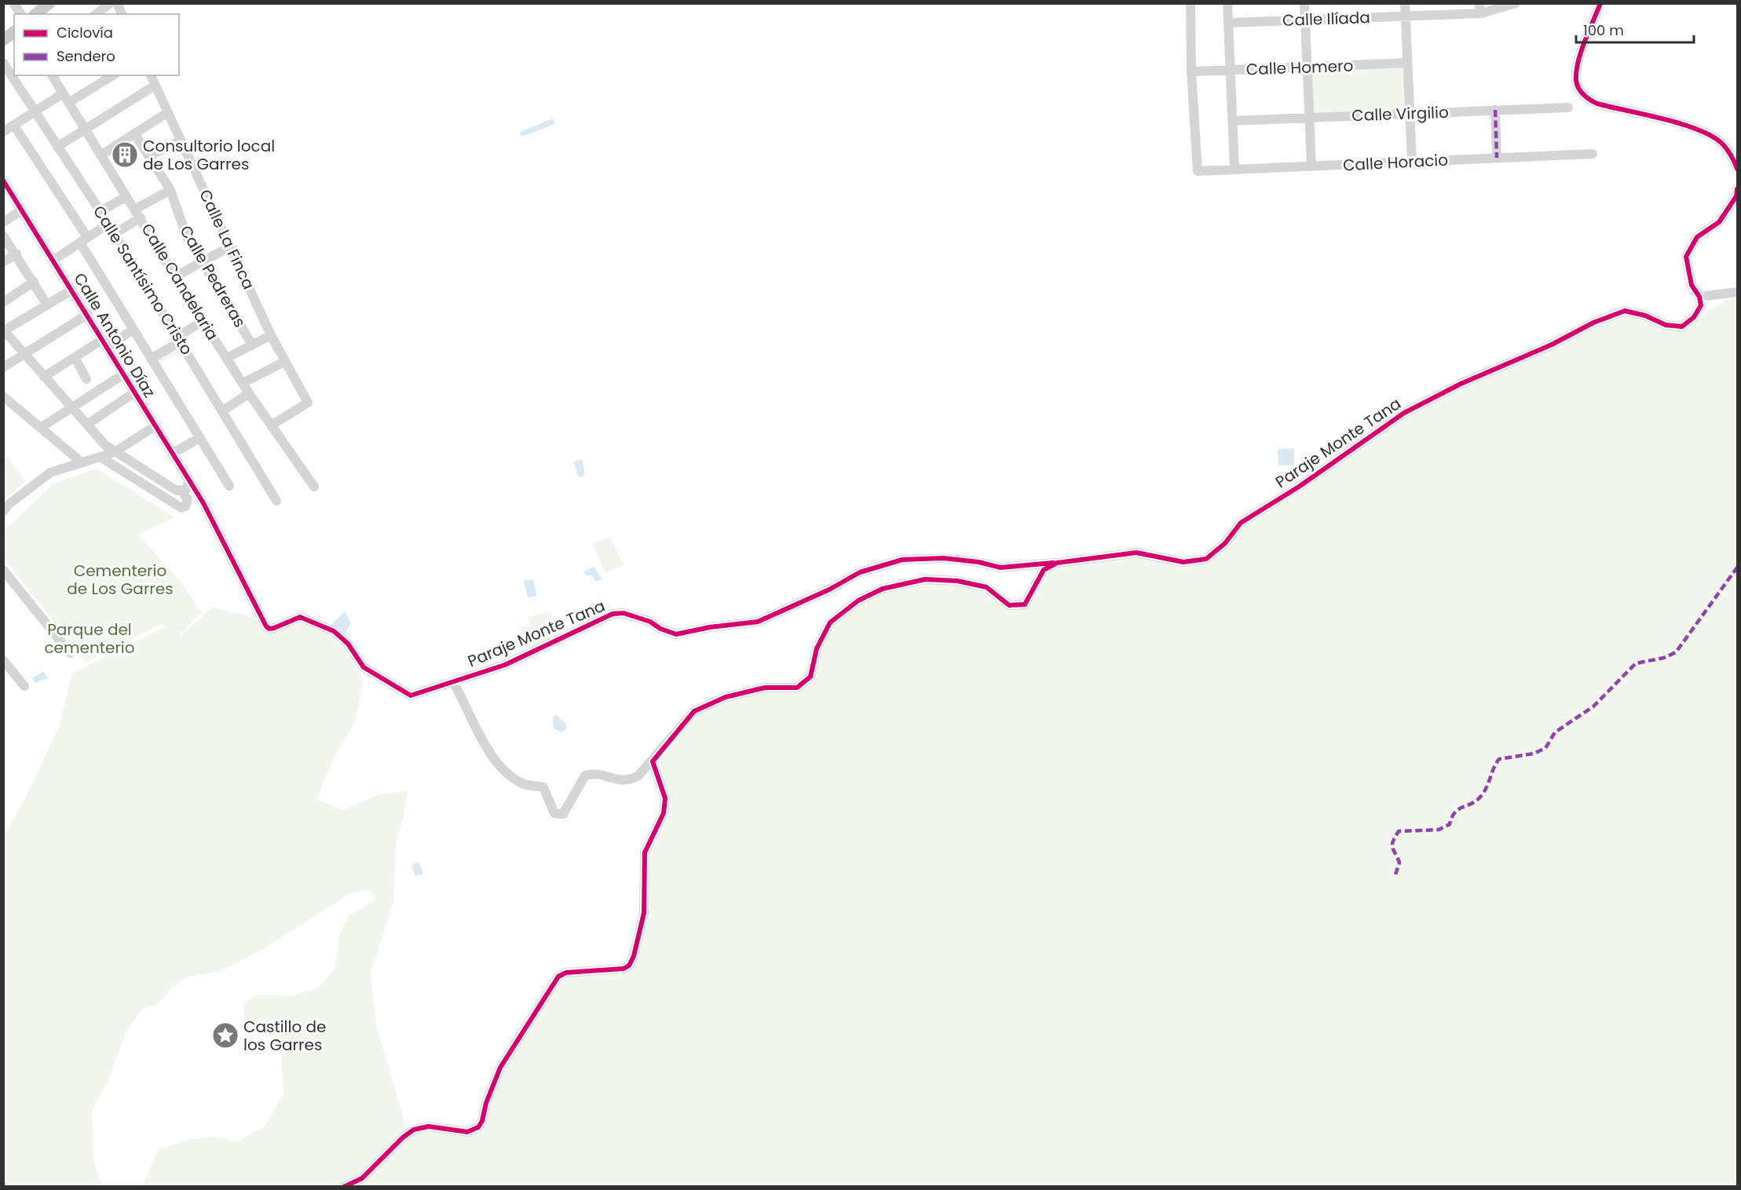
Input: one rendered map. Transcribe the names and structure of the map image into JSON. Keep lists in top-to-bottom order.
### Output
{
  "streets": {
    "street": [
      "Calle Ilíada",
      "Calle Homero",
      "Calle Virgilio",
      "Calle Horacio",
      "Calle La Finca",
      "Calle Pedreras",
      "Calle Santísimo Cristo",
      "Calle Candelaria",
      "Calle Antonio Díaz",
      "Paraje Monte Tana"
    ]
  },
  "crossings": [
    ["Calle Homero", "Calle Horacio"],
    ["Calle La Finca", "Calle Candelaria"],
    ["Calle Antonio Díaz", "Paraje Monte Tana"]
  ],
  "parks": ["Cementerio de Los Garres", "Parque del cementerio"],
  "places": {
    "building": ["Consultorio local de Los Garres"],
    "place": ["Castillo de los Garres"]
  },
  "legend": ["Ciclovía", "Sendero"],
  "scale_bar": "100 m"
}
